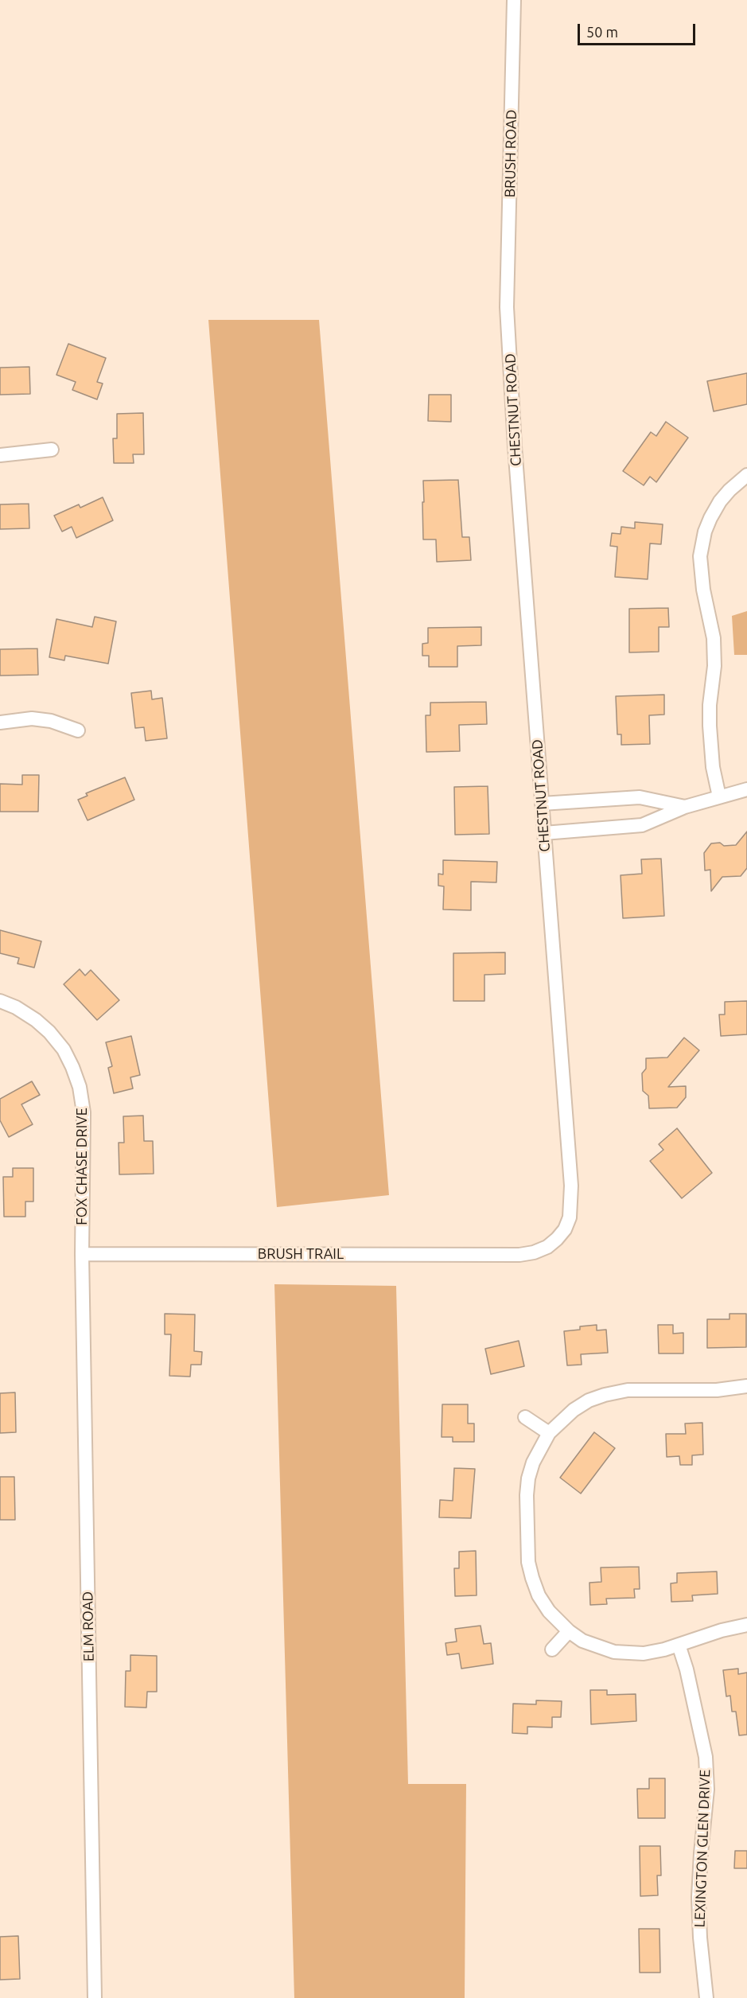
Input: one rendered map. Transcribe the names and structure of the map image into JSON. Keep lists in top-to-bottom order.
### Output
{
  "streets": {
    "street": [
      "BRUSH ROAD",
      "CHESTNUT ROAD",
      "FOX CHASE DRIVE",
      "BRUSH TRAIL",
      "ELM ROAD",
      "LEXINGTON GLEN DRIVE"
    ]
  },
  "crossings": [
    ["BRUSH ROAD", "CHESTNUT ROAD"],
    ["CHESTNUT ROAD", "BRUSH TRAIL"],
    ["FOX CHASE DRIVE", "BRUSH TRAIL"],
    ["FOX CHASE DRIVE", "ELM ROAD"],
    ["BRUSH TRAIL", "ELM ROAD"]
  ],
  "scale_bar": "50 m"
}
